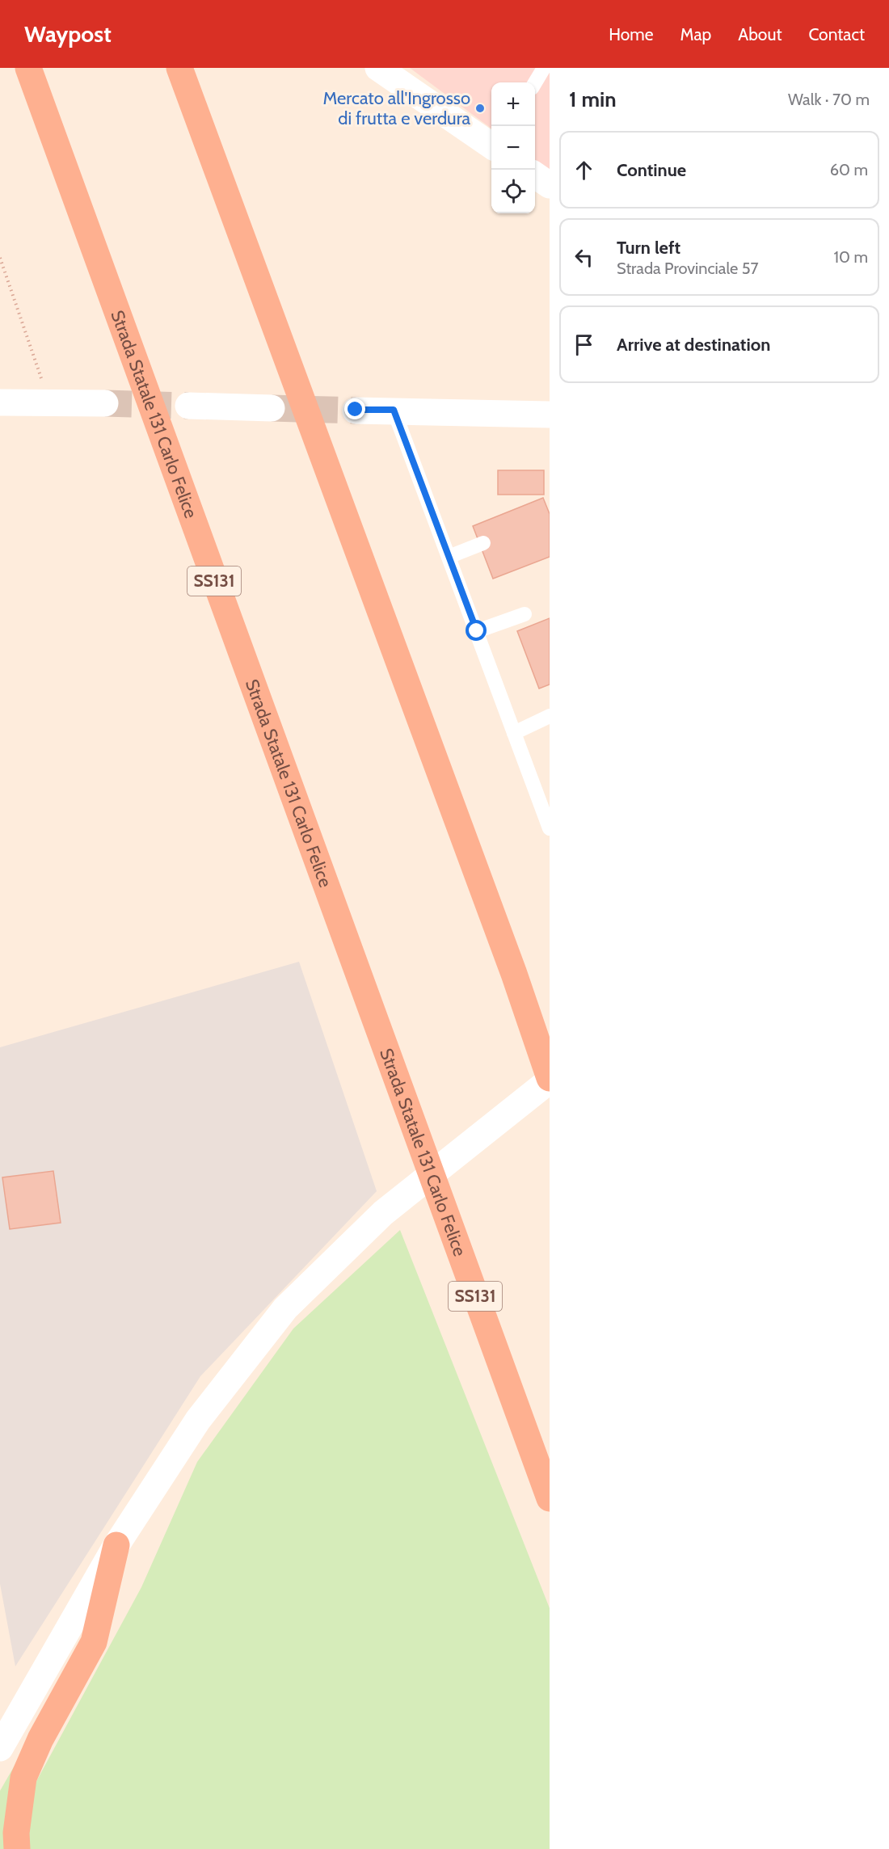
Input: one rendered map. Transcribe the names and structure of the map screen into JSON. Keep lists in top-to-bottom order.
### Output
{
  "streets": {
    "highway": ["Strada Statale 131 Carlo Felice", "SS131"]
  },
  "places": ["Mercato all'Ingrosso di frutta e verdura"],
  "page": {
    "header": "Waypost",
    "nav": [
      "Home",
      "Map",
      "About",
      "Contact"
    ],
    "heading": ["1 min", "Walk · 70 m"],
    "map_buttons": ["+", "−"],
    "list": [
      ["Continue", "60 m"],
      ["Turn left", "Strada Provinciale 57", "10 m"],
      "Arrive at destination"
    ]
  }
}
